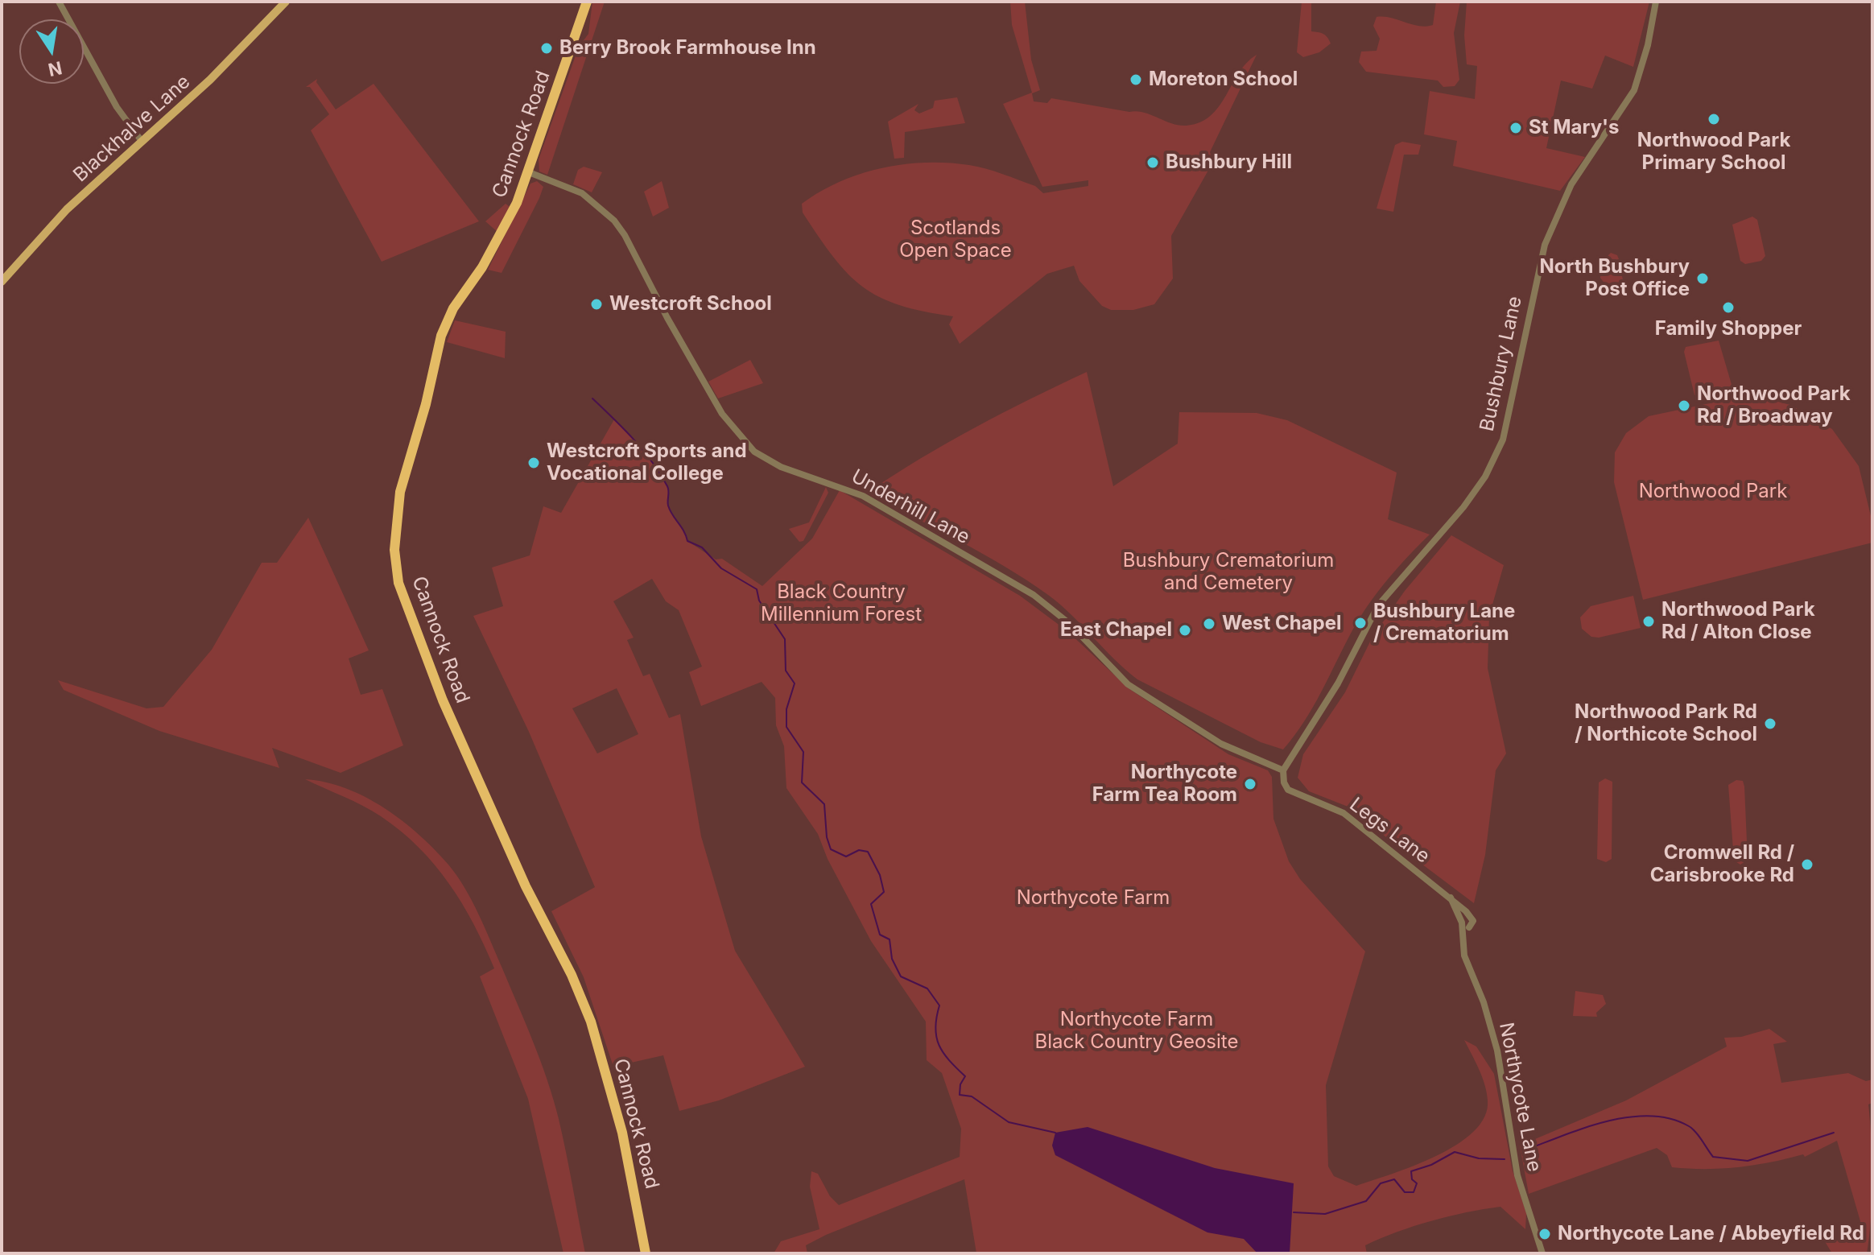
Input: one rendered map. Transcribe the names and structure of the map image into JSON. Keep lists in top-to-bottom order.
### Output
{
  "streets": {
    "highway": ["Cannock Road"],
    "main road": ["Blackhalve Lane"],
    "street": [
      "Bushbury Lane",
      "Underhill Lane",
      "Legs Lane",
      "Northycote Lane"
    ]
  },
  "crossings": [
    ["Cannock Road", "Underhill Lane"],
    ["Bushbury Lane", "Underhill Lane"],
    ["Bushbury Lane", "Legs Lane"],
    ["Underhill Lane", "Legs Lane"],
    ["Legs Lane", "Northycote Lane"]
  ],
  "parks": [
    "Scotlands Open Space",
    "Northwood Park",
    "Bushbury Crematorium and Cemetery",
    "Black Country Millennium Forest",
    "Northycote Farm",
    "Northycote Farm Black Country Geosite"
  ],
  "places": [
    "Berry Brook Farmhouse Inn",
    "Moreton School",
    "Northwood Park Primary School",
    "St Mary's",
    "Bushbury Hill",
    "North Bushbury Post Office",
    "Westcroft School",
    "Family Shopper",
    "Northwood Park Rd / Broadway",
    "Westcroft Sports and Vocational College",
    "Northwood Park Rd / Alton Close",
    "Bushbury Lane / Crematorium",
    "West Chapel",
    "East Chapel",
    "Northwood Park Rd / Northicote School",
    "Northycote Farm Tea Room",
    "Cromwell Rd / Carisbrooke Rd",
    "Northycote Lane / Abbeyfield Rd"
  ],
  "north": "bottom"
}
